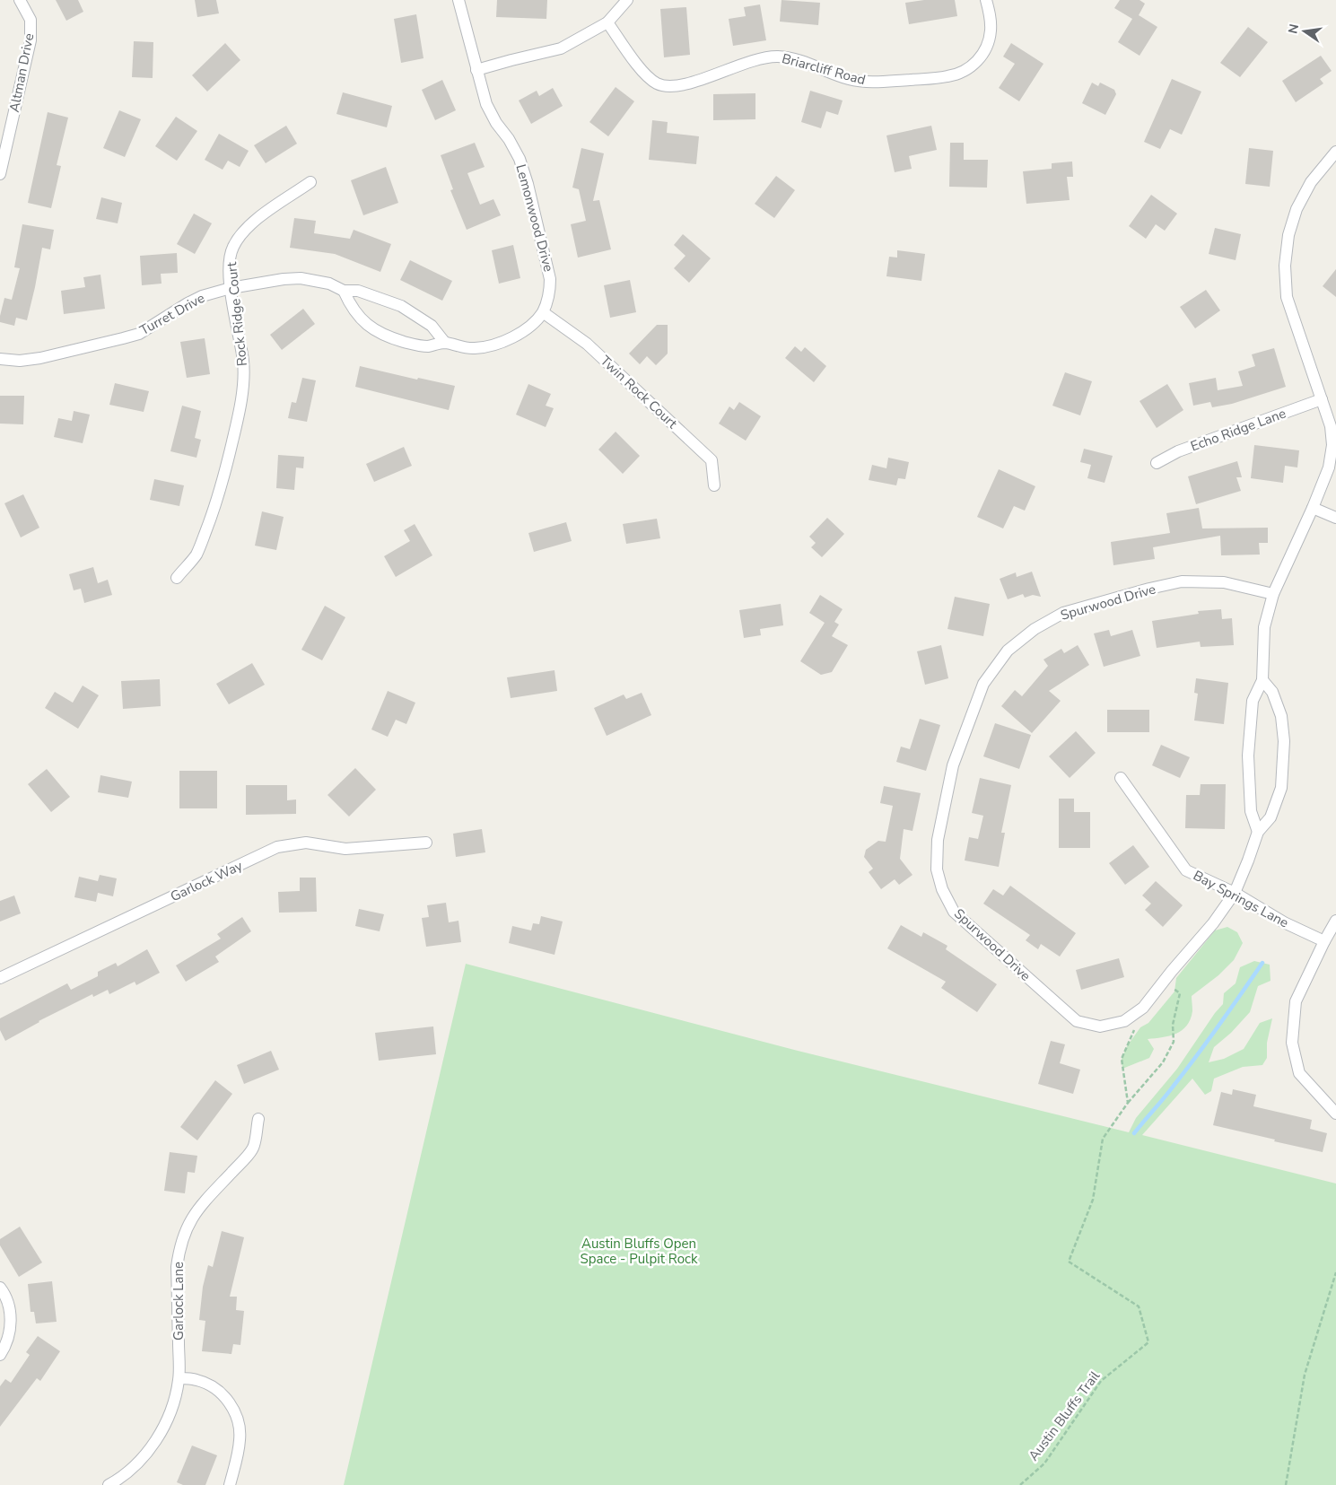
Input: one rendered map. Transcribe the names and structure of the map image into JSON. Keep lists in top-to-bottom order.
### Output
{
  "streets": {
    "street": [
      "Briarcliff Road",
      "Altman Drive",
      "Lemonwood Drive",
      "Turret Drive",
      "Rock Ridge Court",
      "Twin Rock Court",
      "Echo Ridge Lane",
      "Spurwood Drive",
      "Garlock Way",
      "Bay Springs Lane",
      "Garlock Lane"
    ],
    "path": ["Austin Bluffs Trail"]
  },
  "crossings": [
    ["Lemonwood Drive", "Twin Rock Court"],
    ["Turret Drive", "Rock Ridge Court"],
    ["Spurwood Drive", "Bay Springs Lane"]
  ],
  "parks": ["Austin Bluffs Open Space - Pulpit Rock"],
  "north": "left"
}
